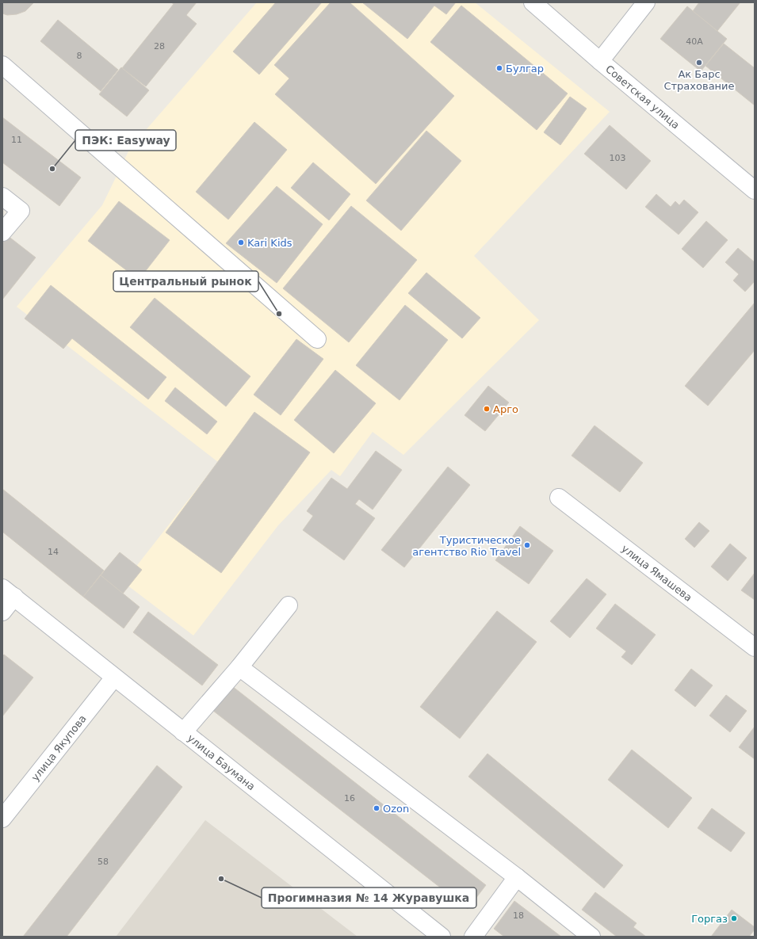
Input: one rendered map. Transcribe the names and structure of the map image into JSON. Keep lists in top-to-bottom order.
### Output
{
  "streets": {
    "street": [
      "Советская улица",
      "улица Ямашева",
      "улица Якупова",
      "улица Баумана"
    ]
  },
  "crossings": [
    ["улица Якупова", "улица Баумана"]
  ],
  "places": [
    "Ак Барс Страхование",
    "Булгар",
    "ПЭК: Easyway",
    "Kari Kids",
    "Центральный рынок",
    "Арго",
    "Туристическое агентство Rio Travel",
    "Ozon",
    "Прогимназия № 14 Журавушка",
    "Горгаз"
  ],
  "house_numbers": [
    "40А",
    "28",
    "8",
    "11",
    "103",
    "14",
    "16",
    "58",
    "18"
  ]
}
